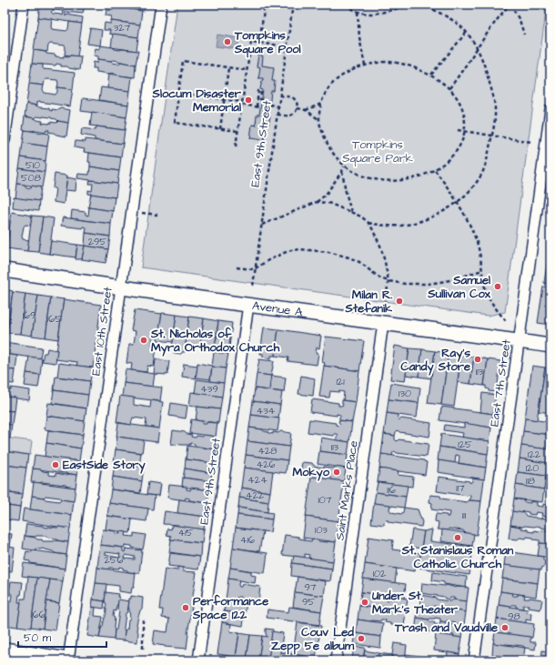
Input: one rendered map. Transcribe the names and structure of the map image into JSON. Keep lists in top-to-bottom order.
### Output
{
  "streets": {
    "main road": ["Avenue A"],
    "street": [
      "East 9th Street",
      "East 10th Street",
      "East 7th Street",
      "Saint Marks Place"
    ]
  },
  "crossings": [
    ["East 9th Street", "Avenue A"],
    ["Avenue A", "East 10th Street"],
    ["Avenue A", "East 7th Street"],
    ["Avenue A", "Saint Marks Place"]
  ],
  "parks": ["Tompkins Square Park"],
  "places": [
    "Tompkins Square Pool",
    "Slocum Disaster Memorial",
    "Samuel Sullivan Cox",
    "Milan R. Stefanik",
    "St. Nicholas of Myra Orthodox Church",
    "Ray's Candy Store",
    "EastSide Story",
    "Mokyo",
    "St. Stanislaus Roman Catholic Church",
    "Under St. Mark's Theater",
    "Performance Space 122",
    "Trash and Vaudville",
    "Couv Led Zepp 5e album"
  ],
  "house_numbers": [
    "327",
    "510",
    "508",
    "295",
    "169",
    "165",
    "113",
    "121",
    "439",
    "130",
    "434",
    "125",
    "113",
    "428",
    "122",
    "426",
    "120",
    "424",
    "118",
    "117",
    "116",
    "422",
    "107",
    "111",
    "103",
    "415",
    "416",
    "256",
    "102",
    "97",
    "95",
    "166",
    "98"
  ],
  "scale_bar": "50 m"
}
